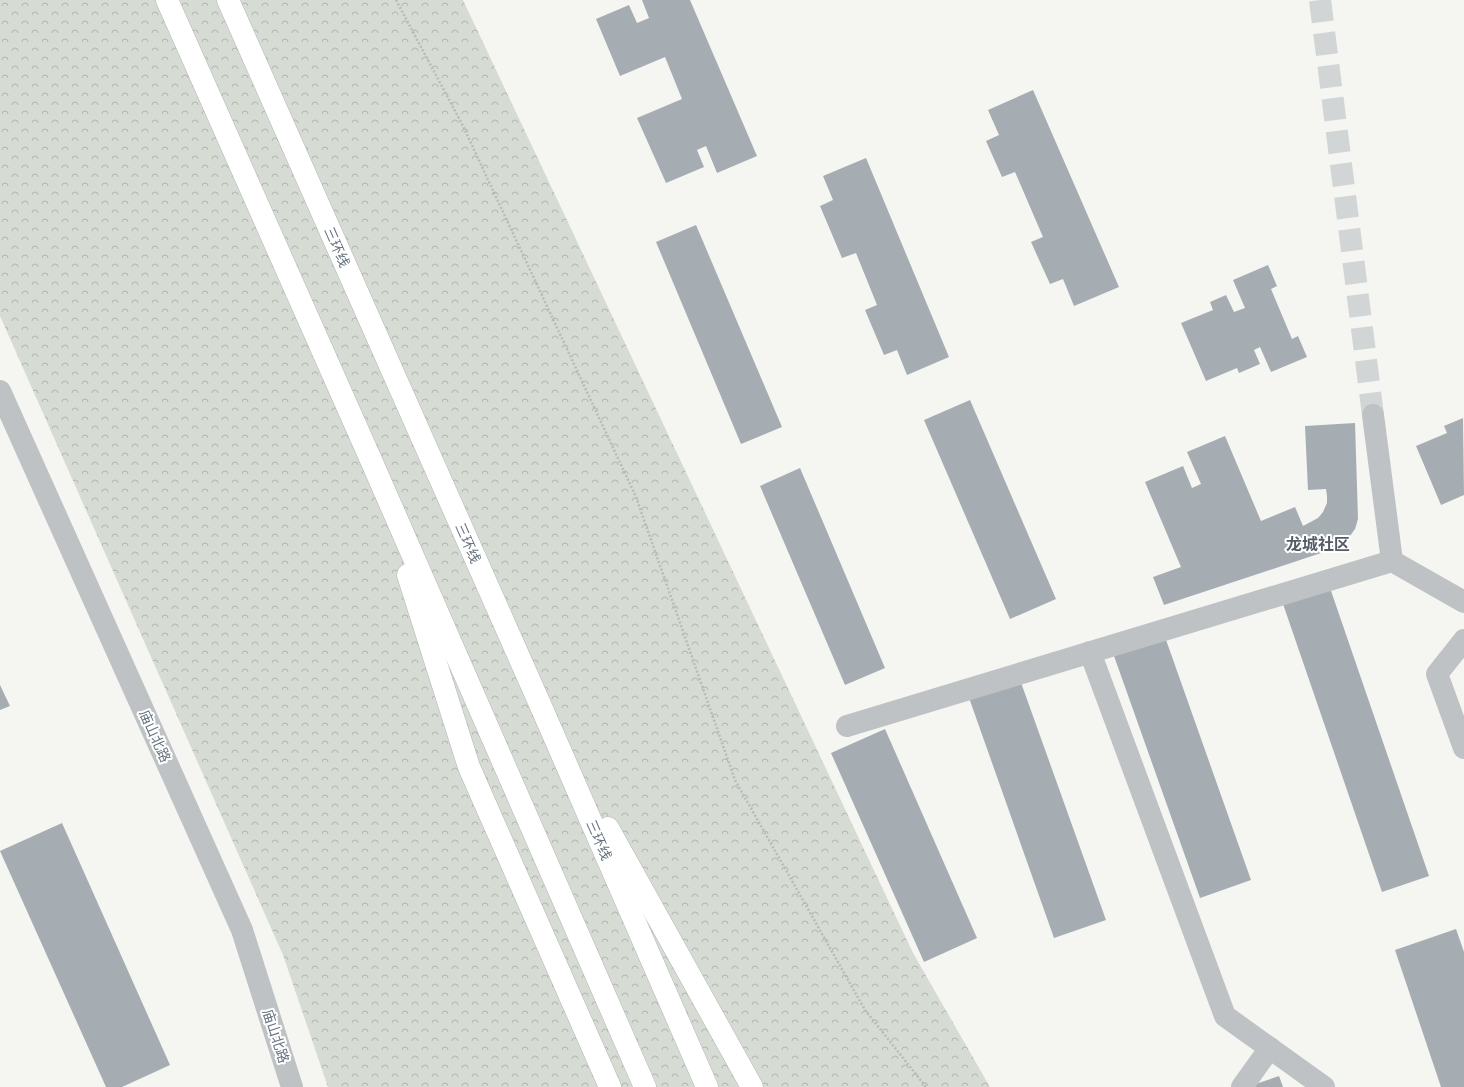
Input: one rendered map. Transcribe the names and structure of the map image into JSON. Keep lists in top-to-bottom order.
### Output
{
  "streets": {
    "highway": ["三环线"],
    "street": ["庙山北路"]
  },
  "districts": ["龙城社区"]
}
